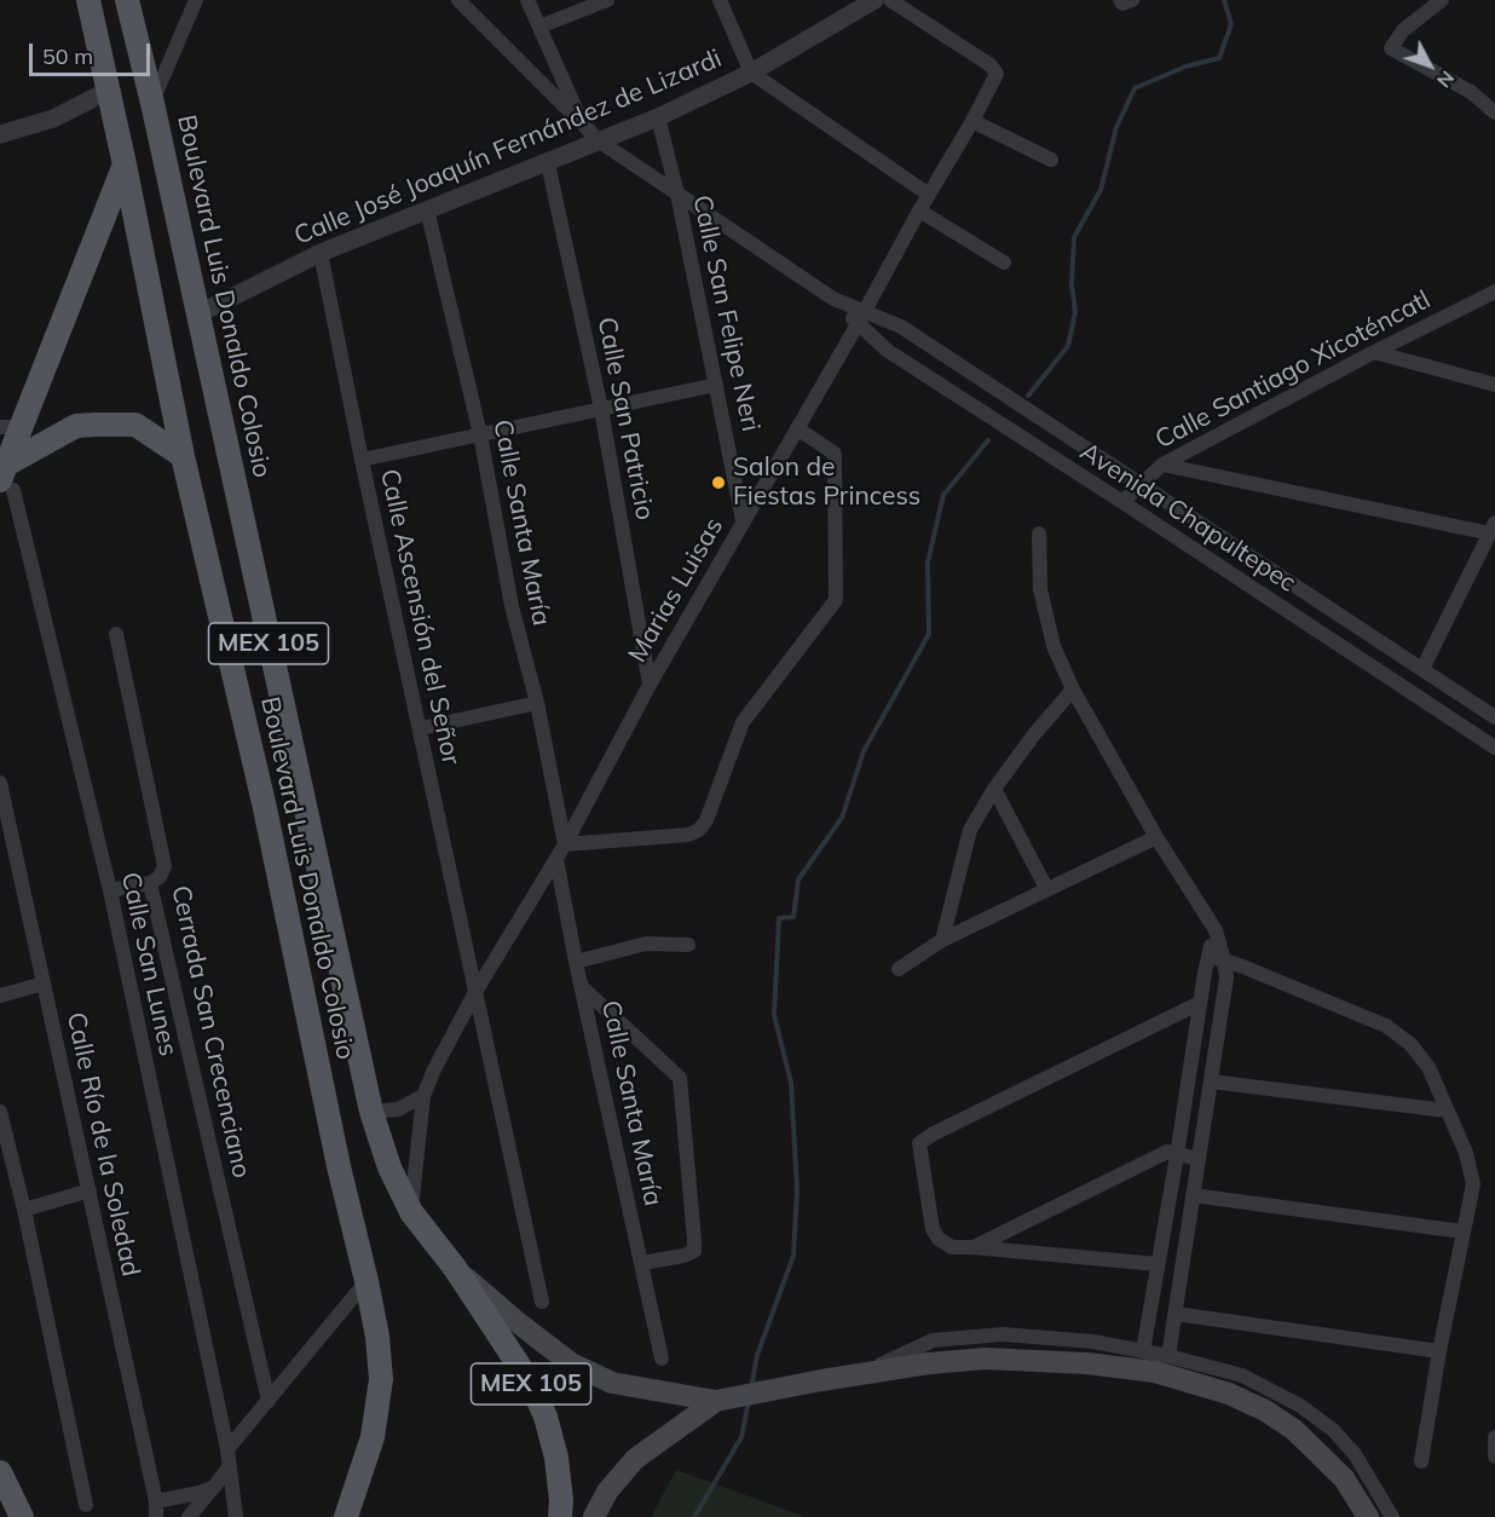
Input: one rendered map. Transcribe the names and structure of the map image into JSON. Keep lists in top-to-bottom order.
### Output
{
  "streets": {
    "main road": ["Boulevard Luis Donaldo Colosio", "MEX 105"],
    "street": [
      "Calle José Joaquín Fernández de Lizardi",
      "Calle San Felipe Neri",
      "Calle Santiago Xicoténcatl",
      "Calle San Patricio",
      "Avenida Chapultepec",
      "Calle Santa María",
      "Marias Luisas",
      "Calle Ascensión del Señor",
      "Calle San Lunes",
      "Cerrada San Crecenciano",
      "Calle Río de la Soledad"
    ]
  },
  "crossings": [
    ["Calle José Joaquín Fernández de Lizardi", "Boulevard Luis Donaldo Colosio"],
    ["Calle José Joaquín Fernández de Lizardi", "Calle San Felipe Neri"],
    ["Calle José Joaquín Fernández de Lizardi", "Calle San Patricio"],
    ["Calle José Joaquín Fernández de Lizardi", "Calle Santa María"],
    ["Calle José Joaquín Fernández de Lizardi", "Calle Ascensión del Señor"],
    ["Boulevard Luis Donaldo Colosio", "Marias Luisas"],
    ["Boulevard Luis Donaldo Colosio", "MEX 105"],
    ["Calle San Felipe Neri", "Marias Luisas"],
    ["Calle Santiago Xicoténcatl", "Avenida Chapultepec"],
    ["Calle San Patricio", "Marias Luisas"],
    ["Avenida Chapultepec", "Marias Luisas"],
    ["Calle Santa María", "Marias Luisas"],
    ["Marias Luisas", "Calle Ascensión del Señor"]
  ],
  "places": ["Salon de Fiestas Princess"],
  "scale_bar": "50 m",
  "north": "bottom right"
}
